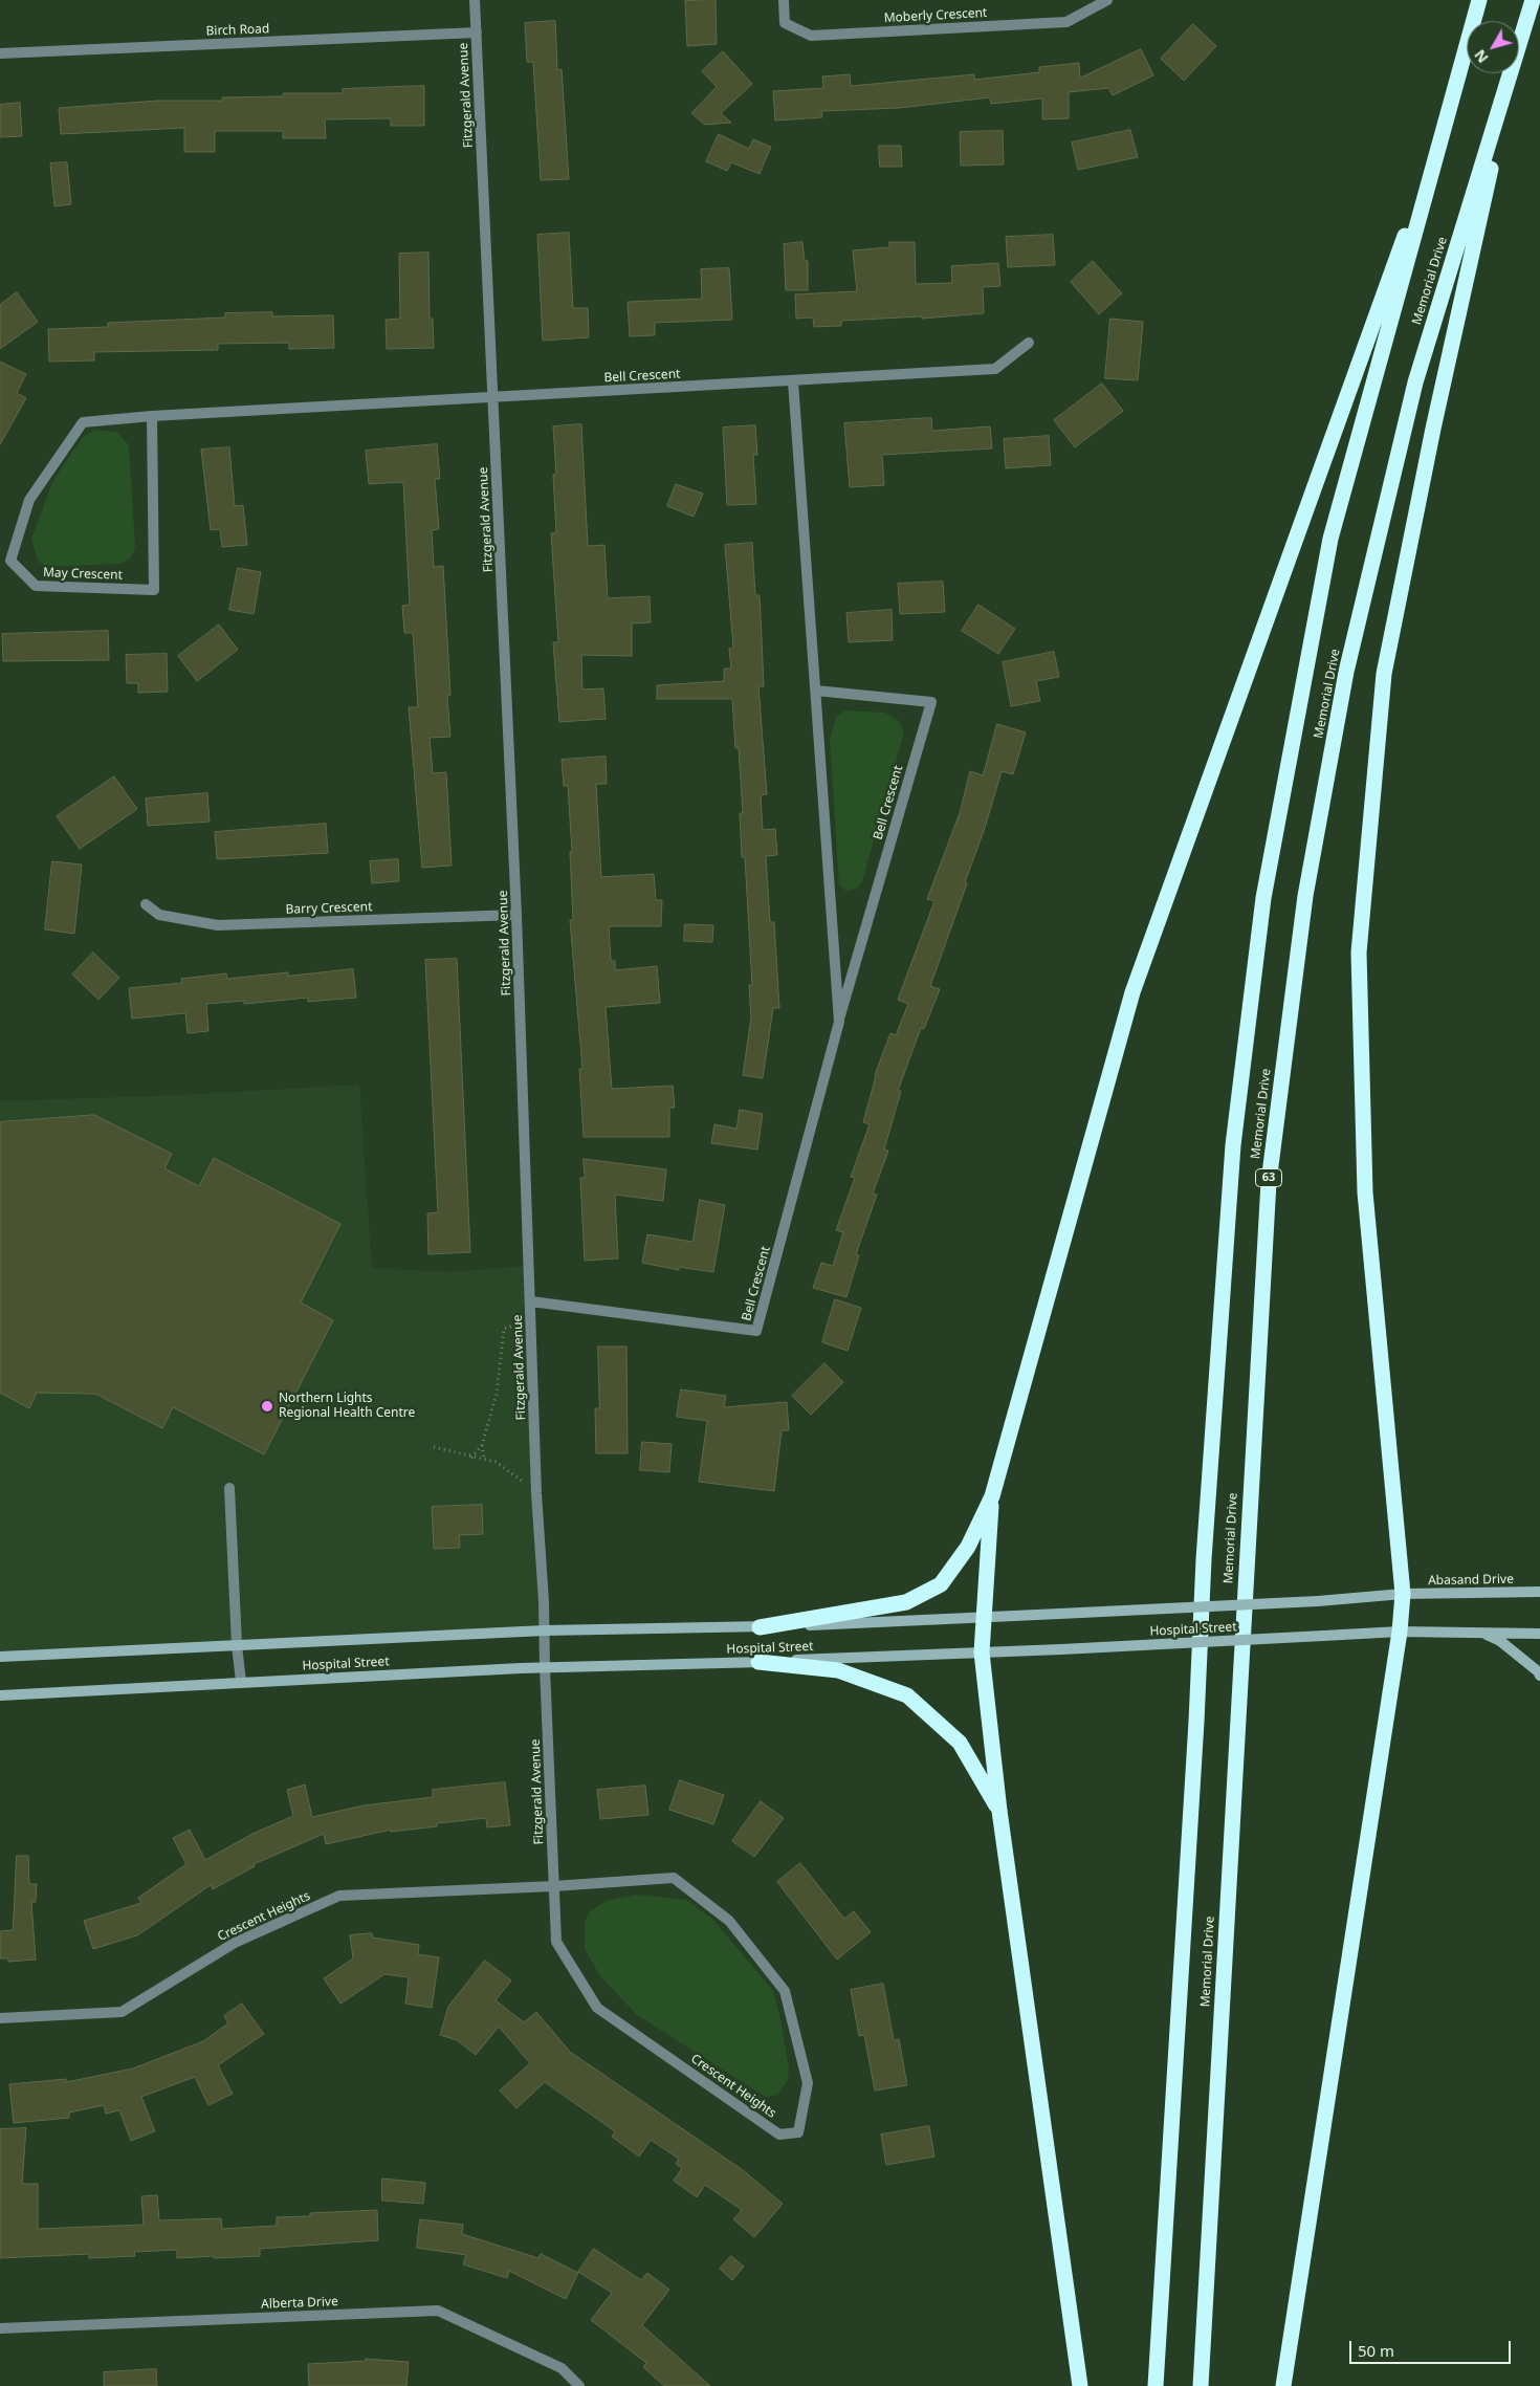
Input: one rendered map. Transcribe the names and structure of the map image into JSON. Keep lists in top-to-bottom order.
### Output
{
  "streets": {
    "highway": ["Memorial Drive", "63"],
    "main road": ["Abasand Drive", "Hospital Street"],
    "street": [
      "Moberly Crescent",
      "Birch Road",
      "Fitzgerald Avenue",
      "Bell Crescent",
      "May Crescent",
      "Barry Crescent",
      "Crescent Heights",
      "Alberta Drive"
    ]
  },
  "crossings": [
    ["Birch Road", "Fitzgerald Avenue"],
    ["Fitzgerald Avenue", "Bell Crescent"],
    ["Fitzgerald Avenue", "May Crescent"],
    ["Fitzgerald Avenue", "Barry Crescent"],
    ["Fitzgerald Avenue", "Hospital Street"],
    ["Fitzgerald Avenue", "Crescent Heights"],
    ["Bell Crescent", "May Crescent"],
    ["Abasand Drive", "Hospital Street"]
  ],
  "places": ["Northern Lights Regional Health Centre"],
  "scale_bar": "50 m",
  "north": "bottom left"
}
